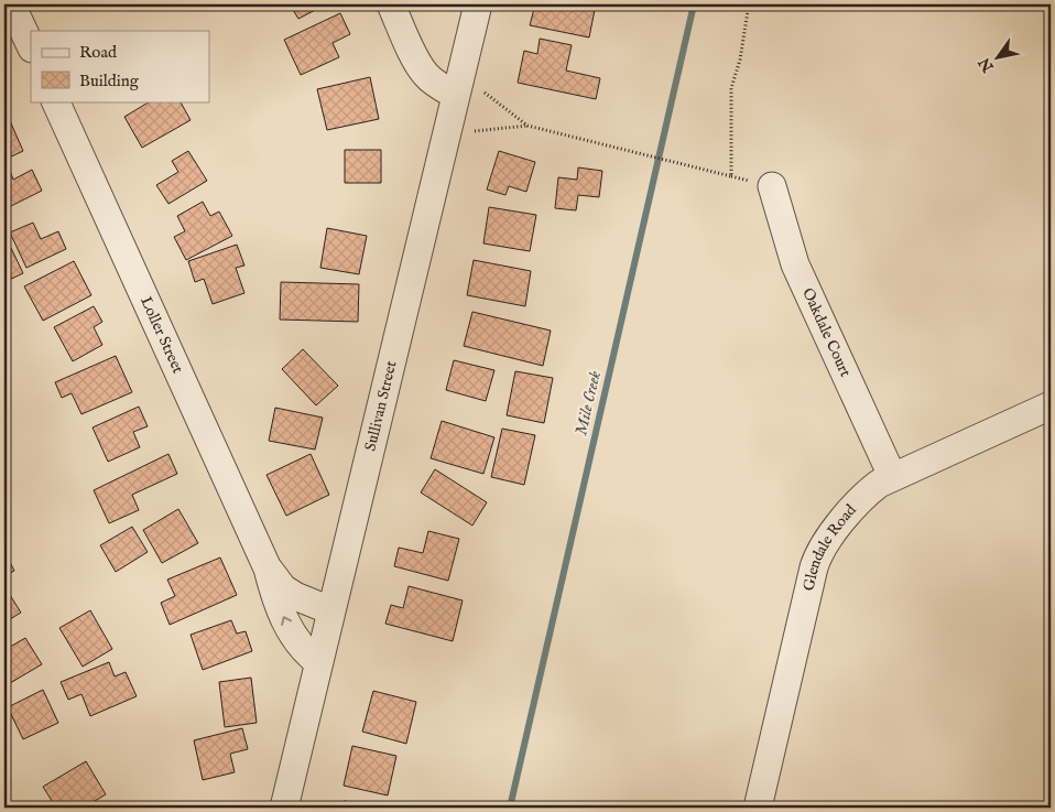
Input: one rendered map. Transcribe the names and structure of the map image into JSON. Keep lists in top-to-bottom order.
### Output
{
  "streets": {
    "street": [
      "Oakdale Court",
      "Loller Street",
      "Sullivan Street",
      "Glendale Road"
    ]
  },
  "crossings": [
    ["Oakdale Court", "Glendale Road"],
    ["Loller Street", "Sullivan Street"]
  ],
  "water": ["Mile Creek"],
  "legend": ["Road", "Building"],
  "north": "bottom left"
}
